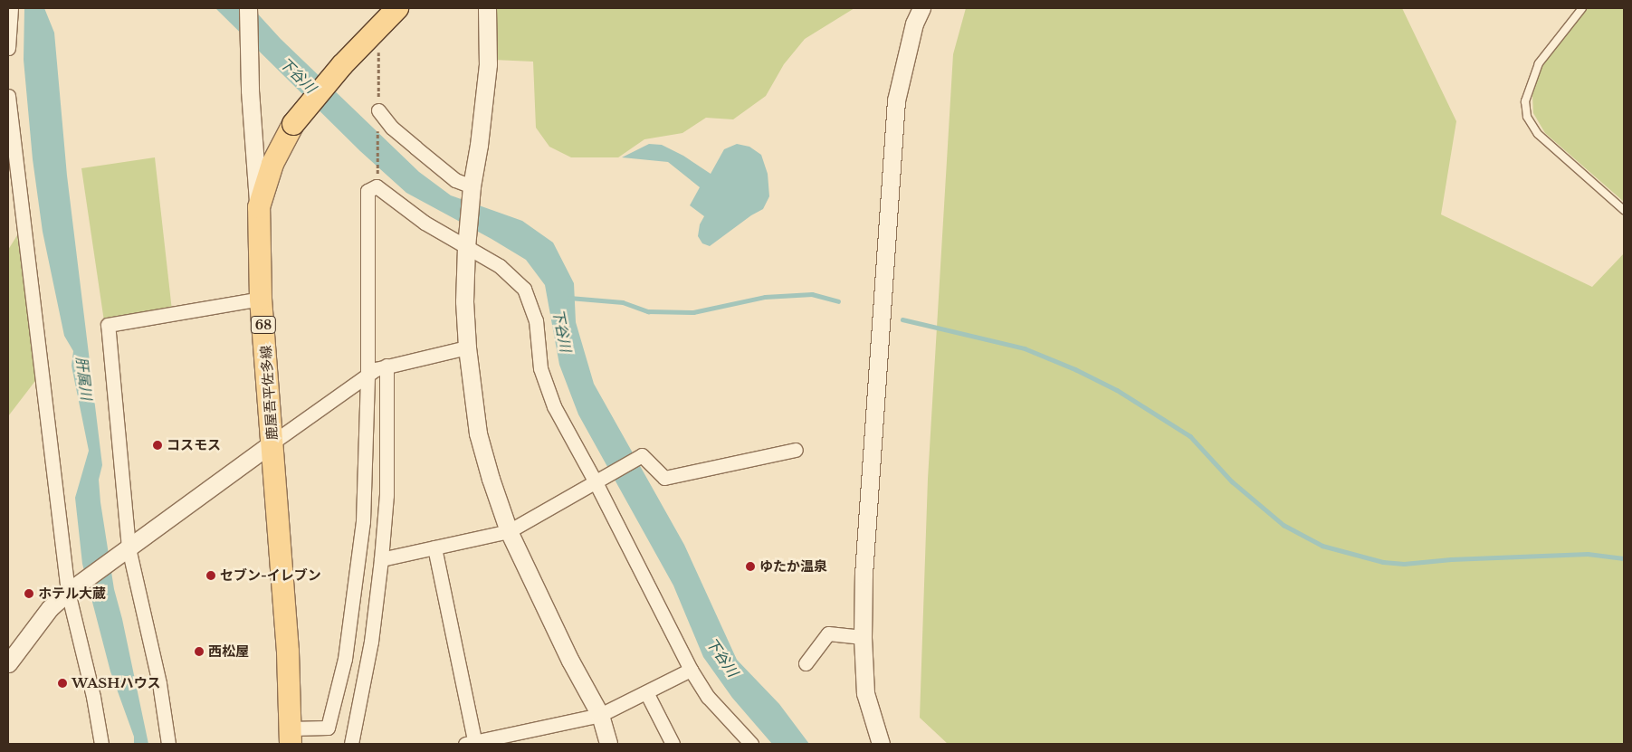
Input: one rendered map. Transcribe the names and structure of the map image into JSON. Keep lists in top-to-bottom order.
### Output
{
  "streets": {
    "main road": ["68", "鹿屋吾平佐多線"]
  },
  "water": ["下谷川", "肝属川"],
  "places": [
    "コスモス",
    "ゆたか温泉",
    "セブン-イレブン",
    "ホテル大蔵",
    "西松屋",
    "WASHハウス"
  ]
}
